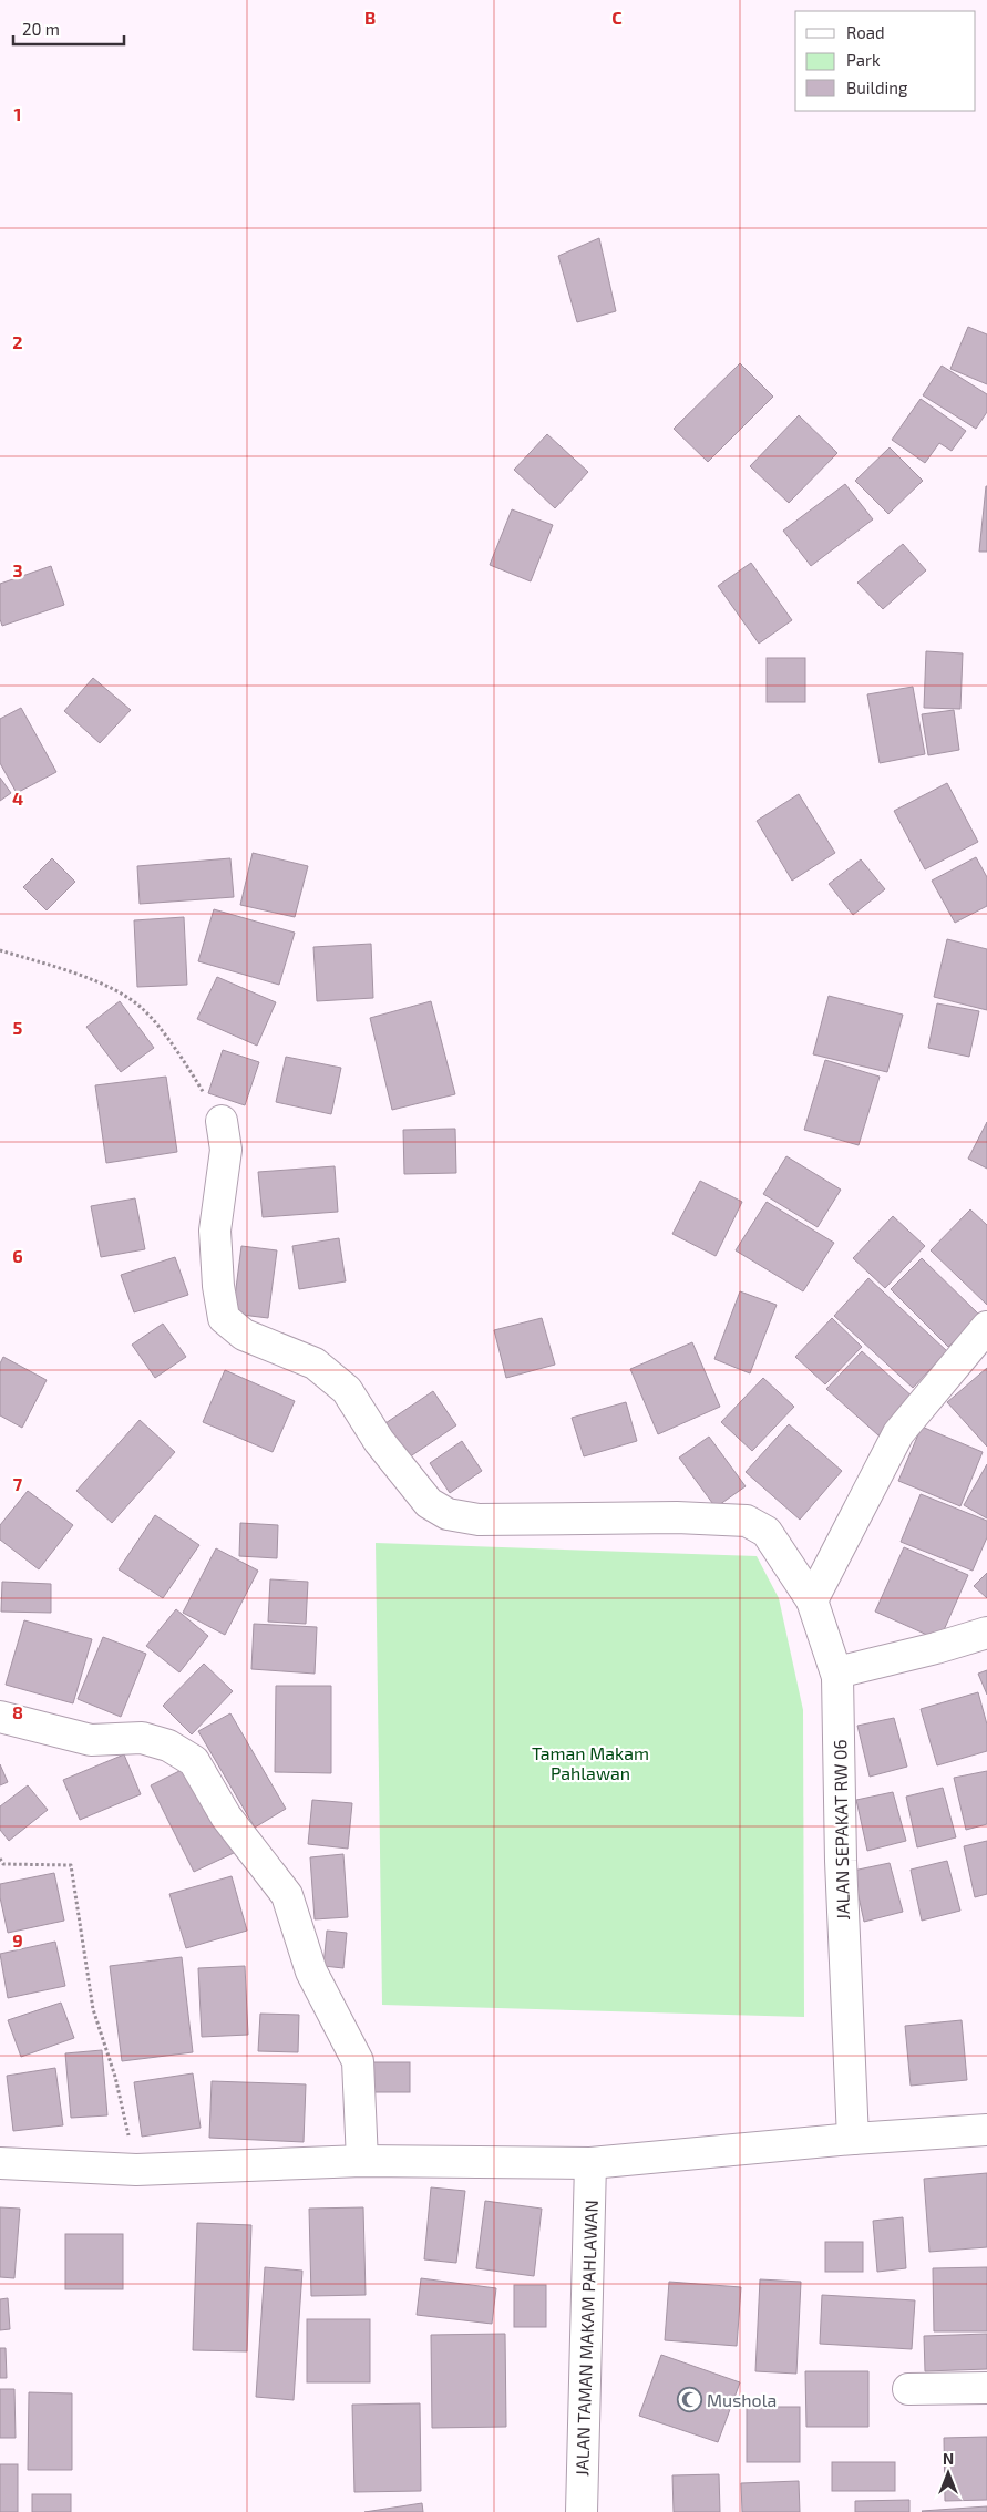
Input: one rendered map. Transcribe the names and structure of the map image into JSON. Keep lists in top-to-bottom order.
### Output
{
  "streets": {
    "street": ["JALAN SEPAKAT RW 06", "JALAN TAMAN MAKAM PAHLAWAN"]
  },
  "parks": ["Taman Makam Pahlawan"],
  "places": {
    "mosque": ["Mushola"]
  },
  "legend": ["Road", "Park", "Building"],
  "scale_bar": "20 m",
  "north": "top",
  "grid": {
    "columns": ["B", "C"],
    "rows": [
      "1",
      "2",
      "3",
      "4",
      "5",
      "6",
      "7",
      "8",
      "9"
    ]
  }
}
